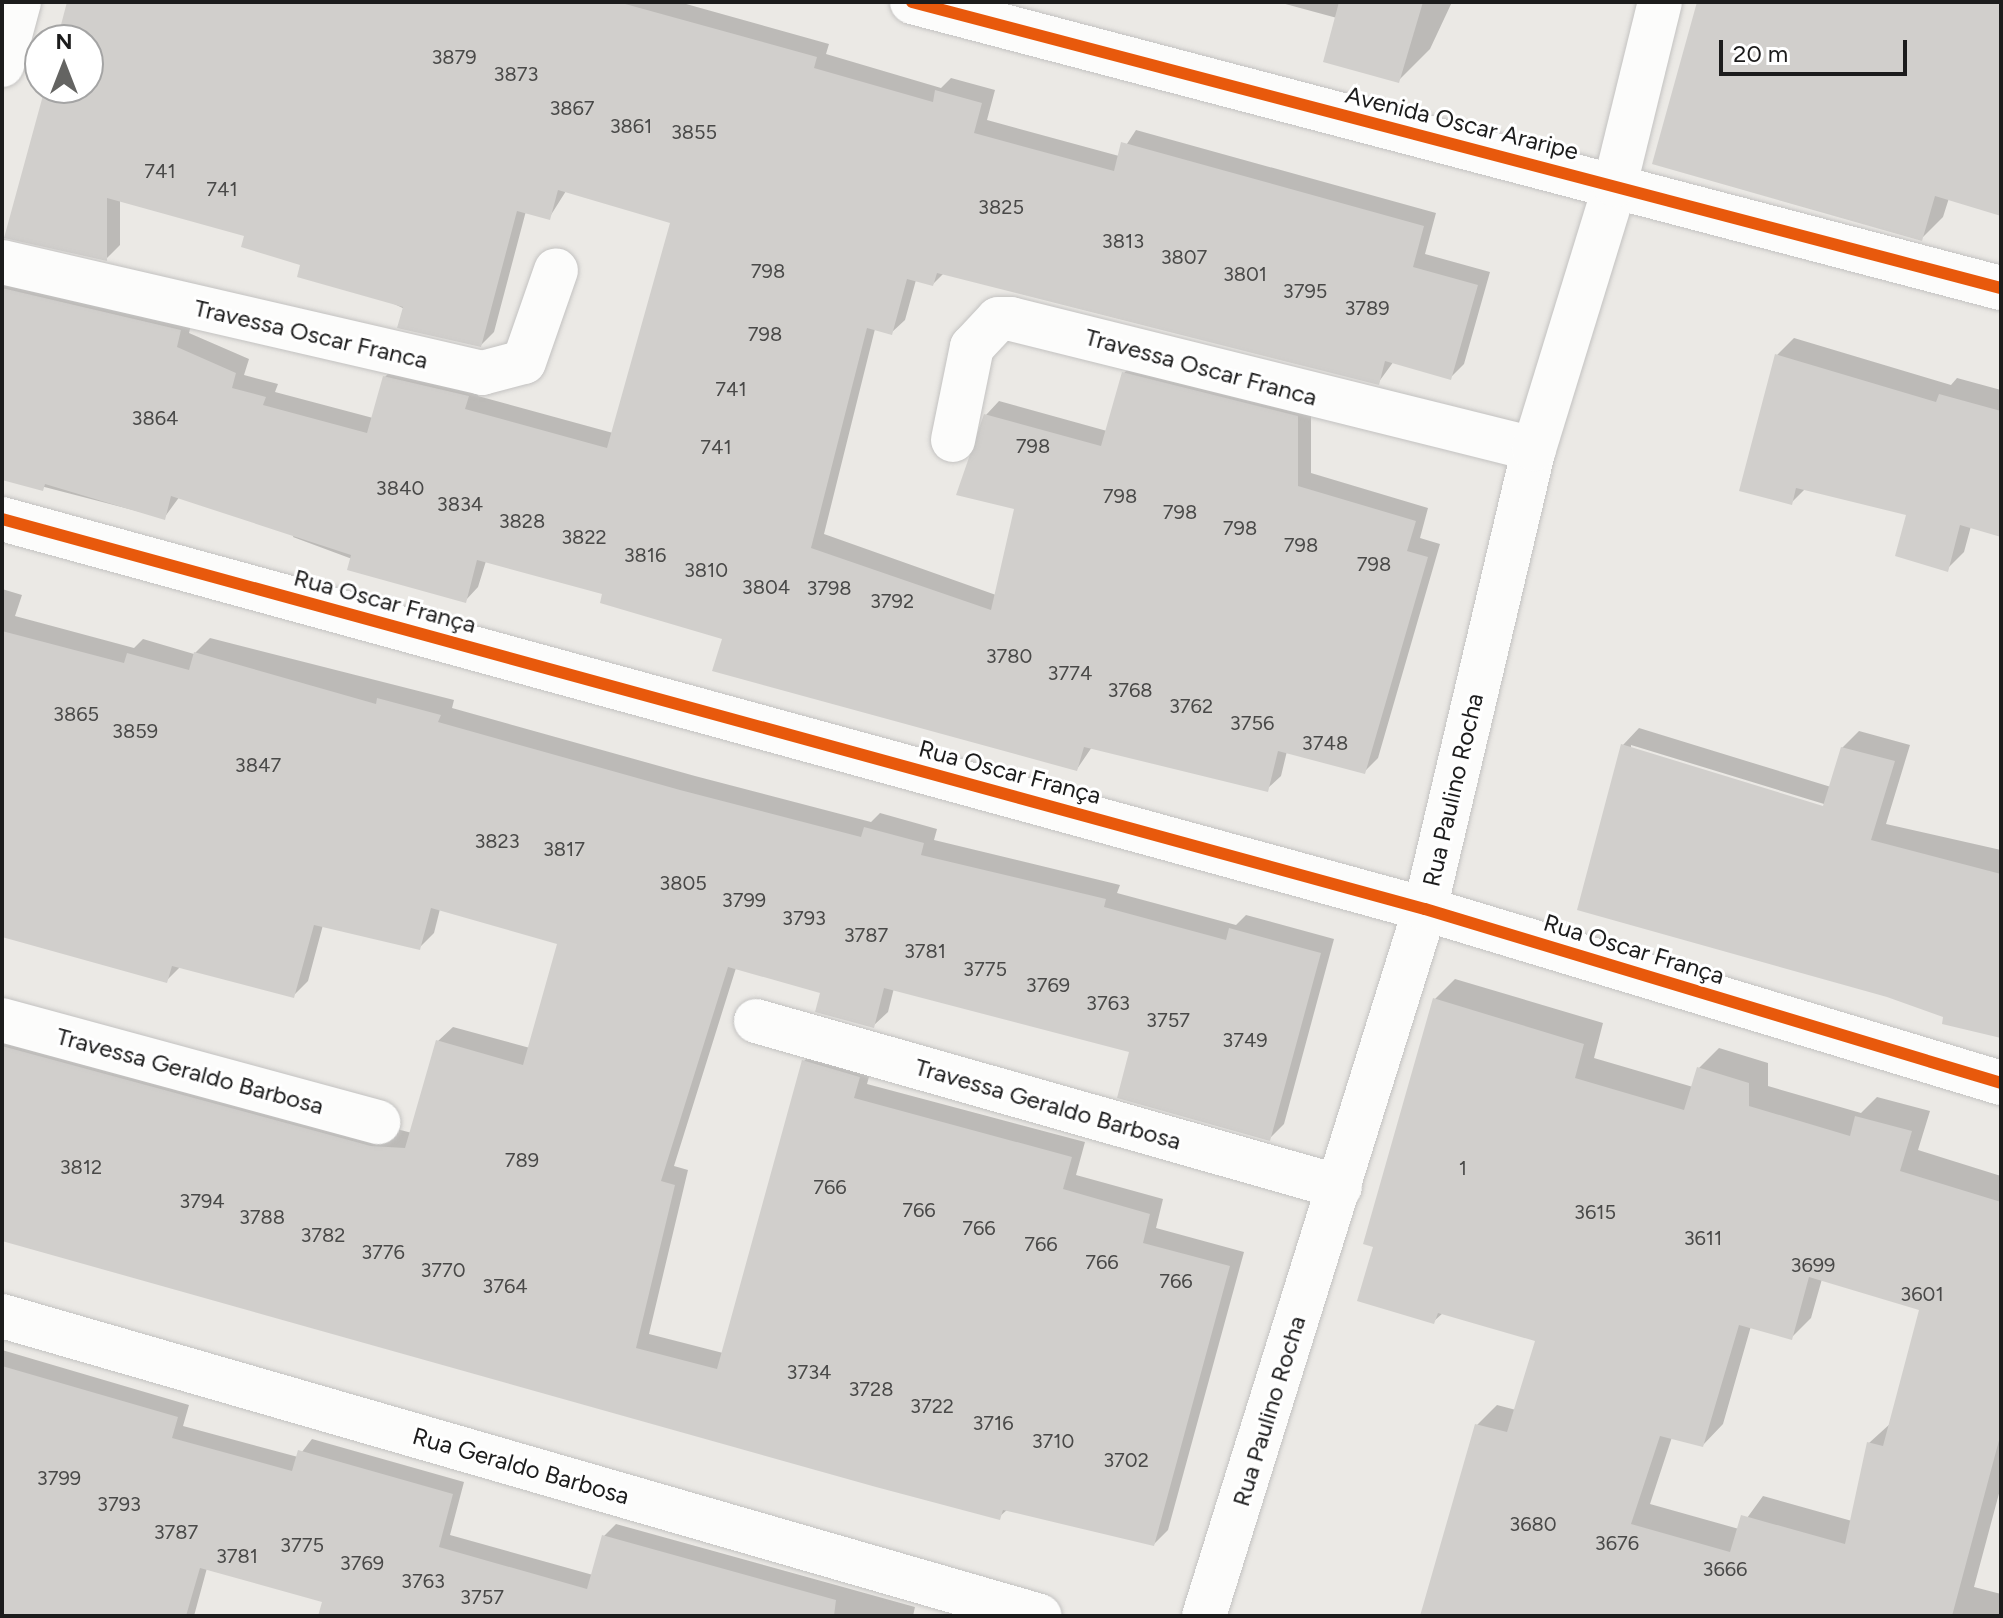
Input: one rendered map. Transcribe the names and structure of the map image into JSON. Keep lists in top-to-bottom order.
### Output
{
  "streets": {
    "street": [
      "Avenida Oscar Araripe",
      "Travessa Oscar Franca",
      "Rua Oscar França",
      "Rua Paulino Rocha",
      "Travessa Geraldo Barbosa",
      "Rua Geraldo Barbosa"
    ]
  },
  "crossings": [
    ["Avenida Oscar Araripe", "Rua Paulino Rocha"],
    ["Travessa Oscar Franca", "Rua Paulino Rocha"],
    ["Rua Oscar França", "Rua Paulino Rocha"],
    ["Rua Paulino Rocha", "Travessa Geraldo Barbosa"]
  ],
  "house_numbers": [
    "3879",
    "3873",
    "3867",
    "3861",
    "3855",
    "741",
    "741",
    "3825",
    "3813",
    "3807",
    "798",
    "3801",
    "3795",
    "3789",
    "798",
    "741",
    "3864",
    "798",
    "741",
    "3840",
    "798",
    "3834",
    "798",
    "3828",
    "798",
    "3822",
    "798",
    "3816",
    "798",
    "3810",
    "3804",
    "3798",
    "3792",
    "3780",
    "3774",
    "3768",
    "3762",
    "3865",
    "3756",
    "3859",
    "3748",
    "3847",
    "3823",
    "3817",
    "3805",
    "3799",
    "3793",
    "3787",
    "3781",
    "3775",
    "3769",
    "3763",
    "3757",
    "3749",
    "789",
    "3812",
    "1",
    "766",
    "3794",
    "766",
    "3615",
    "3788",
    "766",
    "3782",
    "3611",
    "766",
    "3776",
    "766",
    "3699",
    "3770",
    "766",
    "3764",
    "3601",
    "3734",
    "3728",
    "3722",
    "3716",
    "3710",
    "3702",
    "3799",
    "3793",
    "3680",
    "3787",
    "3676",
    "3775",
    "3781",
    "3769",
    "3666",
    "3763",
    "3757"
  ],
  "scale_bar": "20 m",
  "north": "top"
}
